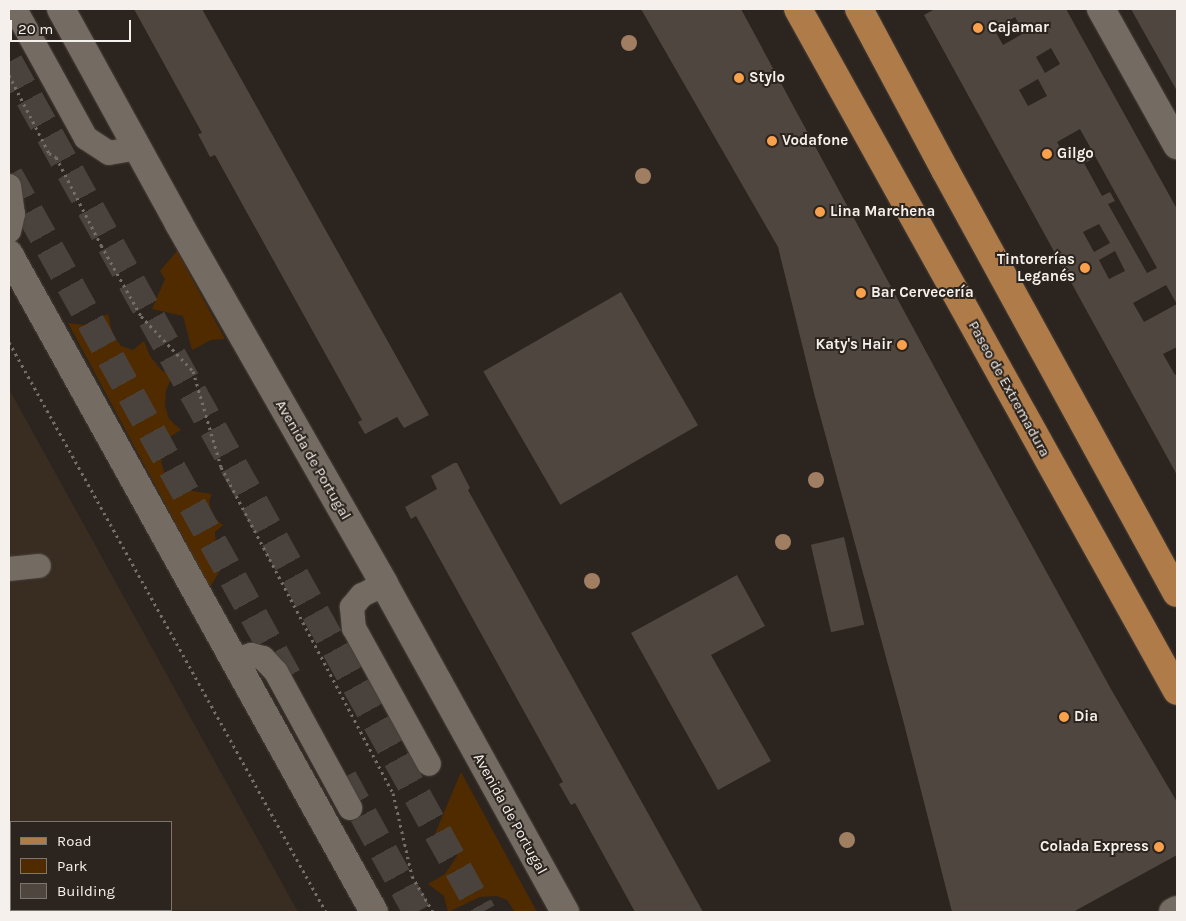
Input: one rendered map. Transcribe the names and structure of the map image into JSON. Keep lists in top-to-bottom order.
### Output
{
  "streets": {
    "main road": ["Paseo de Extremadura"],
    "street": ["Avenida de Portugal"]
  },
  "places": [
    "Cajamar",
    "Stylo",
    "Vodafone",
    "Gilgo",
    "Lina Marchena",
    "Tintorerías Leganés",
    "Bar Cervecería",
    "Katy's Hair",
    "Dia",
    "Colada Express"
  ],
  "legend": ["Road", "Park", "Building"],
  "scale_bar": "20 m"
}
